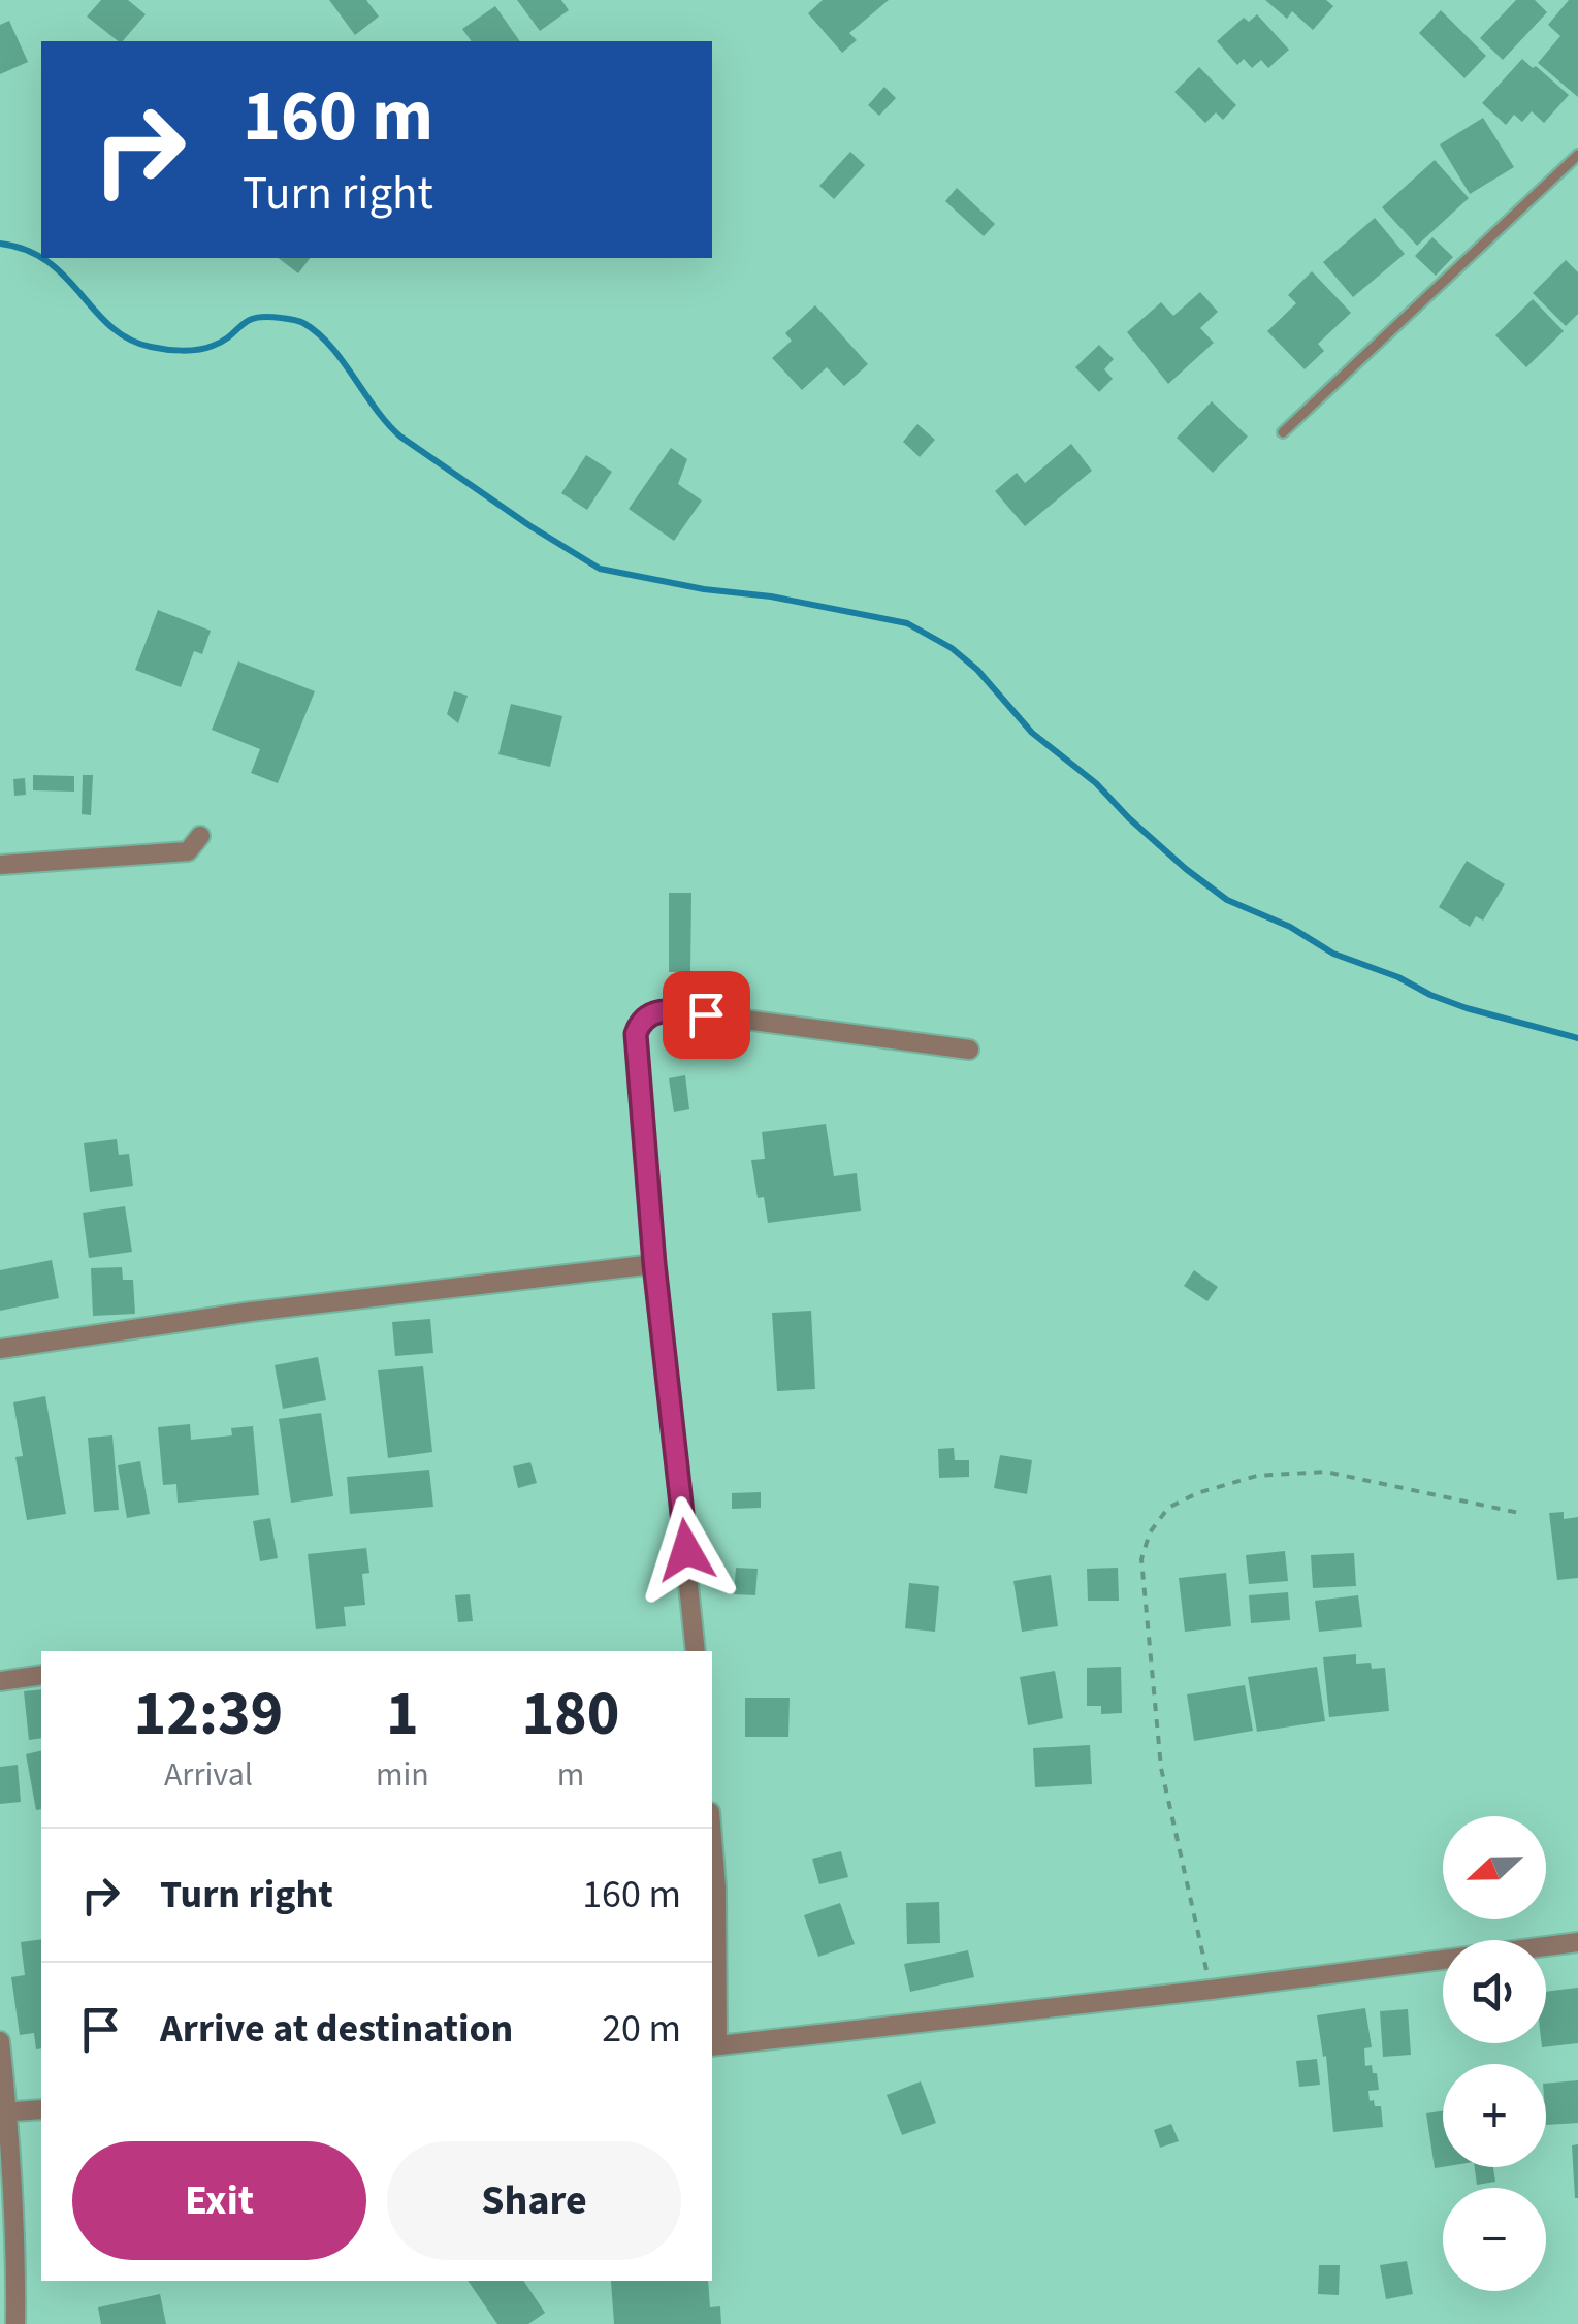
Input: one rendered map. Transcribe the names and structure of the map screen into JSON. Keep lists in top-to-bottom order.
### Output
{
  "north": "left",
  "page": {
    "turn": ["160 m", "Turn right"],
    "eta": [
      "12:39",
      "Arrival",
      "1",
      "min",
      "180",
      "m"
    ],
    "map_buttons": ["+", "−"],
    "list": [
      {
        "name": "Turn right",
        "value": "160 m"
      },
      {
        "name": "Arrive at destination",
        "value": "20 m"
      }
    ],
    "buttons": ["Exit", "Share"]
  }
}
